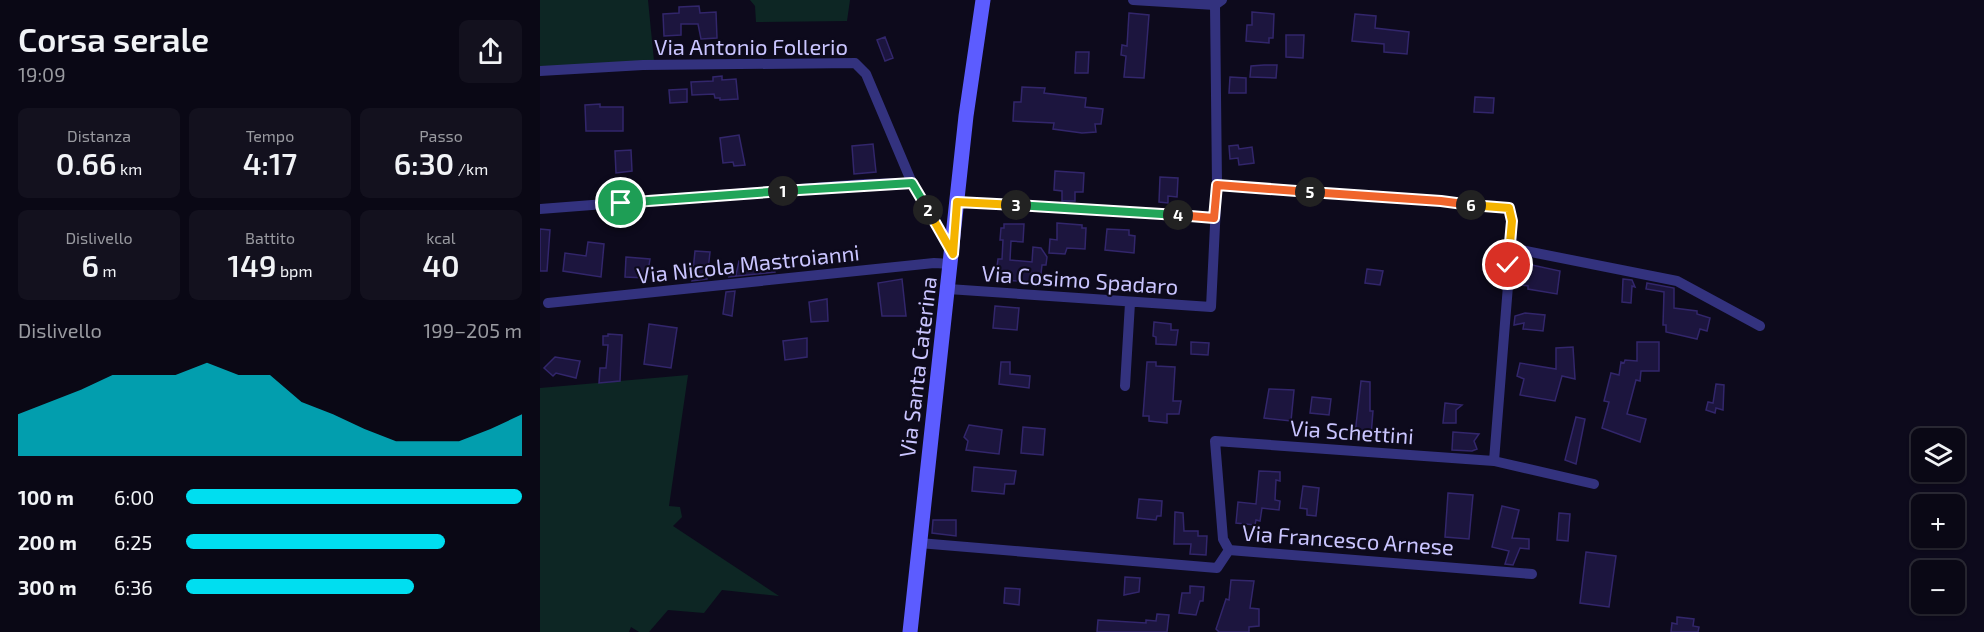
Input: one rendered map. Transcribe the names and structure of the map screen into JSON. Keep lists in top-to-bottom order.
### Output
{
  "streets": {
    "street": [
      "Via Antonio Follerio",
      "Via Nicola Mastroianni",
      "Via Cosimo Spadaro",
      "Via Santa Caterina",
      "Via Schettini",
      "Via Francesco Arnese"
    ]
  },
  "crossings": [
    ["Via Antonio Follerio", "Via Nicola Mastroianni"],
    ["Via Antonio Follerio", "Via Santa Caterina"],
    ["Via Nicola Mastroianni", "Via Santa Caterina"],
    ["Via Cosimo Spadaro", "Via Santa Caterina"],
    ["Via Santa Caterina", "Via Francesco Arnese"],
    ["Via Schettini", "Via Francesco Arnese"]
  ],
  "page": {
    "heading": ["Corsa serale", "19:09"],
    "stats": [
      ["Distanza", "0.66 km"],
      ["Tempo", "4:17"],
      ["Passo", "6:30 /km"],
      ["Dislivello", "6 m"],
      ["Battito", "149 bpm"],
      ["kcal", "40"]
    ],
    "pins": [
      "1",
      "5",
      "3",
      "6",
      "2",
      "4"
    ],
    "chart": ["Dislivello", "199–205 m"],
    "map_buttons": ["+", "−"],
    "list": [
      {
        "name": "100 m",
        "note": "6:00"
      },
      {
        "name": "200 m",
        "note": "6:25"
      },
      {
        "name": "300 m",
        "note": "6:36"
      }
    ]
  }
}
